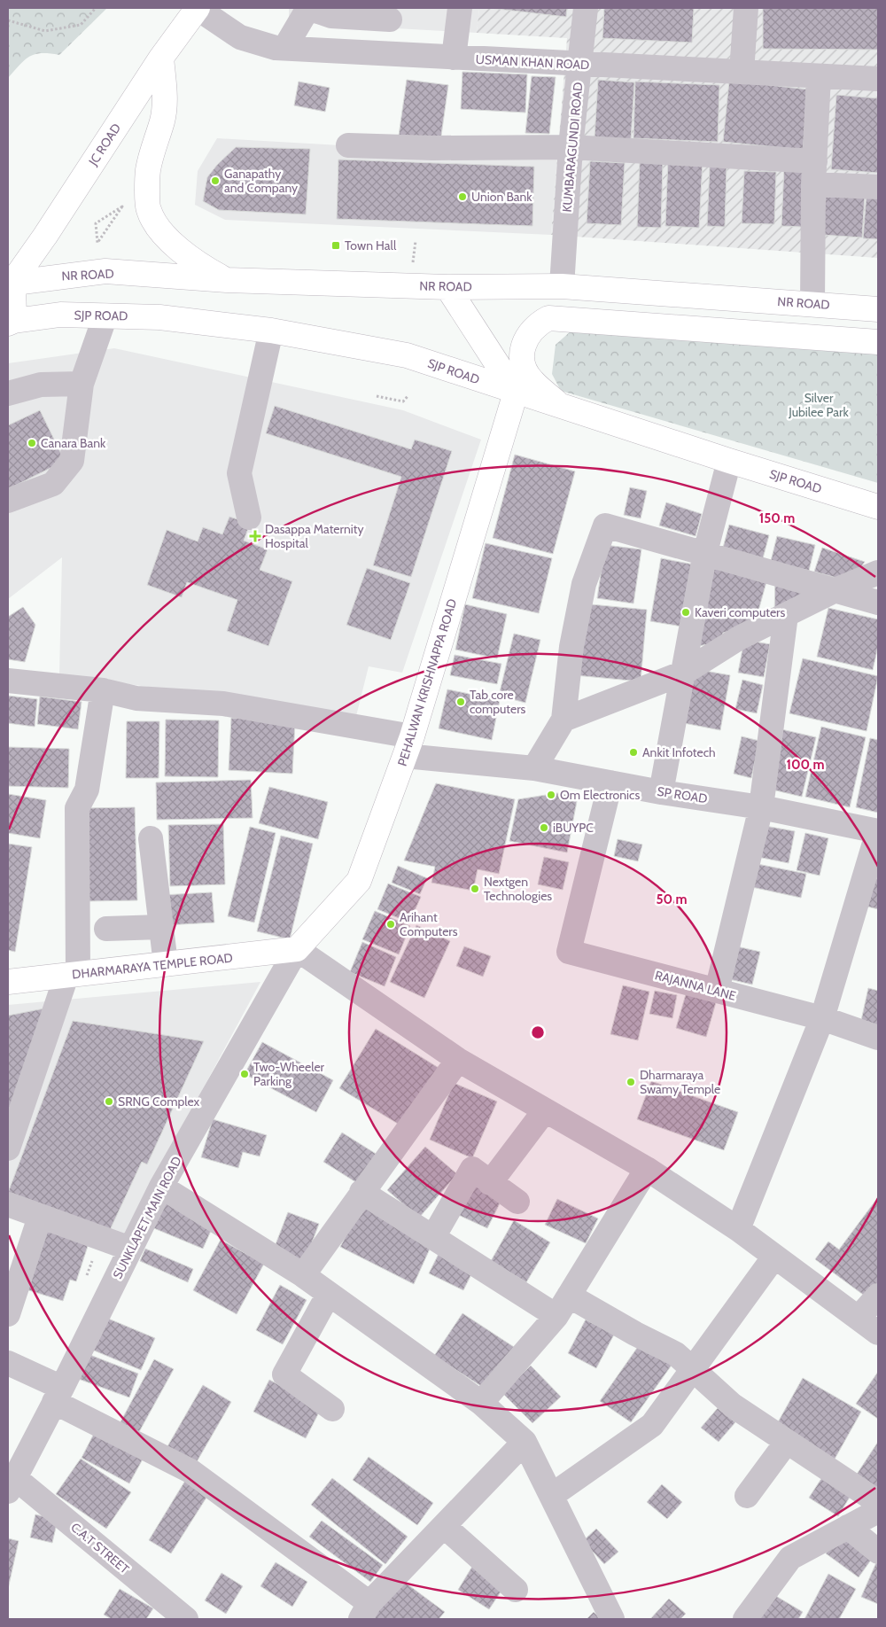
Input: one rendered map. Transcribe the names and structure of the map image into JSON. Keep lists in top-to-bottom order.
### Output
{
  "streets": {
    "main road": [
      "JC ROAD",
      "NR ROAD",
      "SJP ROAD",
      "PEHALWAN KRISHNAPPA ROAD",
      "DHARMARAYA TEMPLE ROAD"
    ],
    "street": [
      "USMAN KHAN ROAD",
      "KUMBARAGUNDI ROAD",
      "SP ROAD",
      "RAJANNA LANE",
      "SUNKLAPET MAIN ROAD",
      "C.A.T STREET"
    ]
  },
  "crossings": [
    ["USMAN KHAN ROAD", "JC ROAD"],
    ["USMAN KHAN ROAD", "KUMBARAGUNDI ROAD"],
    ["JC ROAD", "NR ROAD"],
    ["KUMBARAGUNDI ROAD", "NR ROAD"],
    ["SJP ROAD", "PEHALWAN KRISHNAPPA ROAD"],
    ["PEHALWAN KRISHNAPPA ROAD", "SP ROAD"],
    ["PEHALWAN KRISHNAPPA ROAD", "DHARMARAYA TEMPLE ROAD"],
    ["PEHALWAN KRISHNAPPA ROAD", "SUNKLAPET MAIN ROAD"],
    ["SP ROAD", "RAJANNA LANE"],
    ["DHARMARAYA TEMPLE ROAD", "SUNKLAPET MAIN ROAD"],
    ["SUNKLAPET MAIN ROAD", "C.A.T STREET"]
  ],
  "parks": ["Silver Jubilee Park"],
  "places": {
    "other": [
      "Ganapathy and Company",
      "Union Bank",
      "Canara Bank",
      "Kaveri computers",
      "Tab core computers",
      "Ankit Infotech",
      "Om Electronics",
      "iBUYPC",
      "Nextgen Technologies",
      "Arihant Computers",
      "Two-Wheeler Parking",
      "Dharmaraya Swamy Temple",
      "SRNG Complex"
    ],
    "transit": ["Town Hall"],
    "health": ["Dasappa Maternity Hospital"]
  },
  "rings": ["150 m", "100 m", "50 m"]
}
